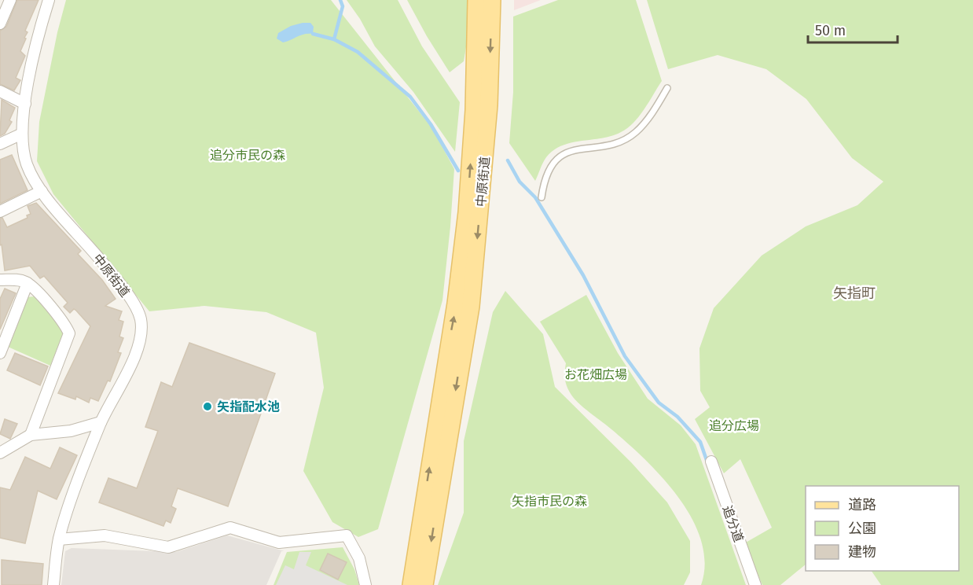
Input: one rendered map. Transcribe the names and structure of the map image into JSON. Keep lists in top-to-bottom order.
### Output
{
  "streets": {
    "main road": ["中原街道"],
    "street": ["追分道"]
  },
  "districts": ["矢指町"],
  "parks": [
    "追分市民の森",
    "お花畑広場",
    "追分広場",
    "矢指市民の森"
  ],
  "places": ["矢指配水池"],
  "legend": ["道路", "公園", "建物"],
  "scale_bar": "50 m"
}
